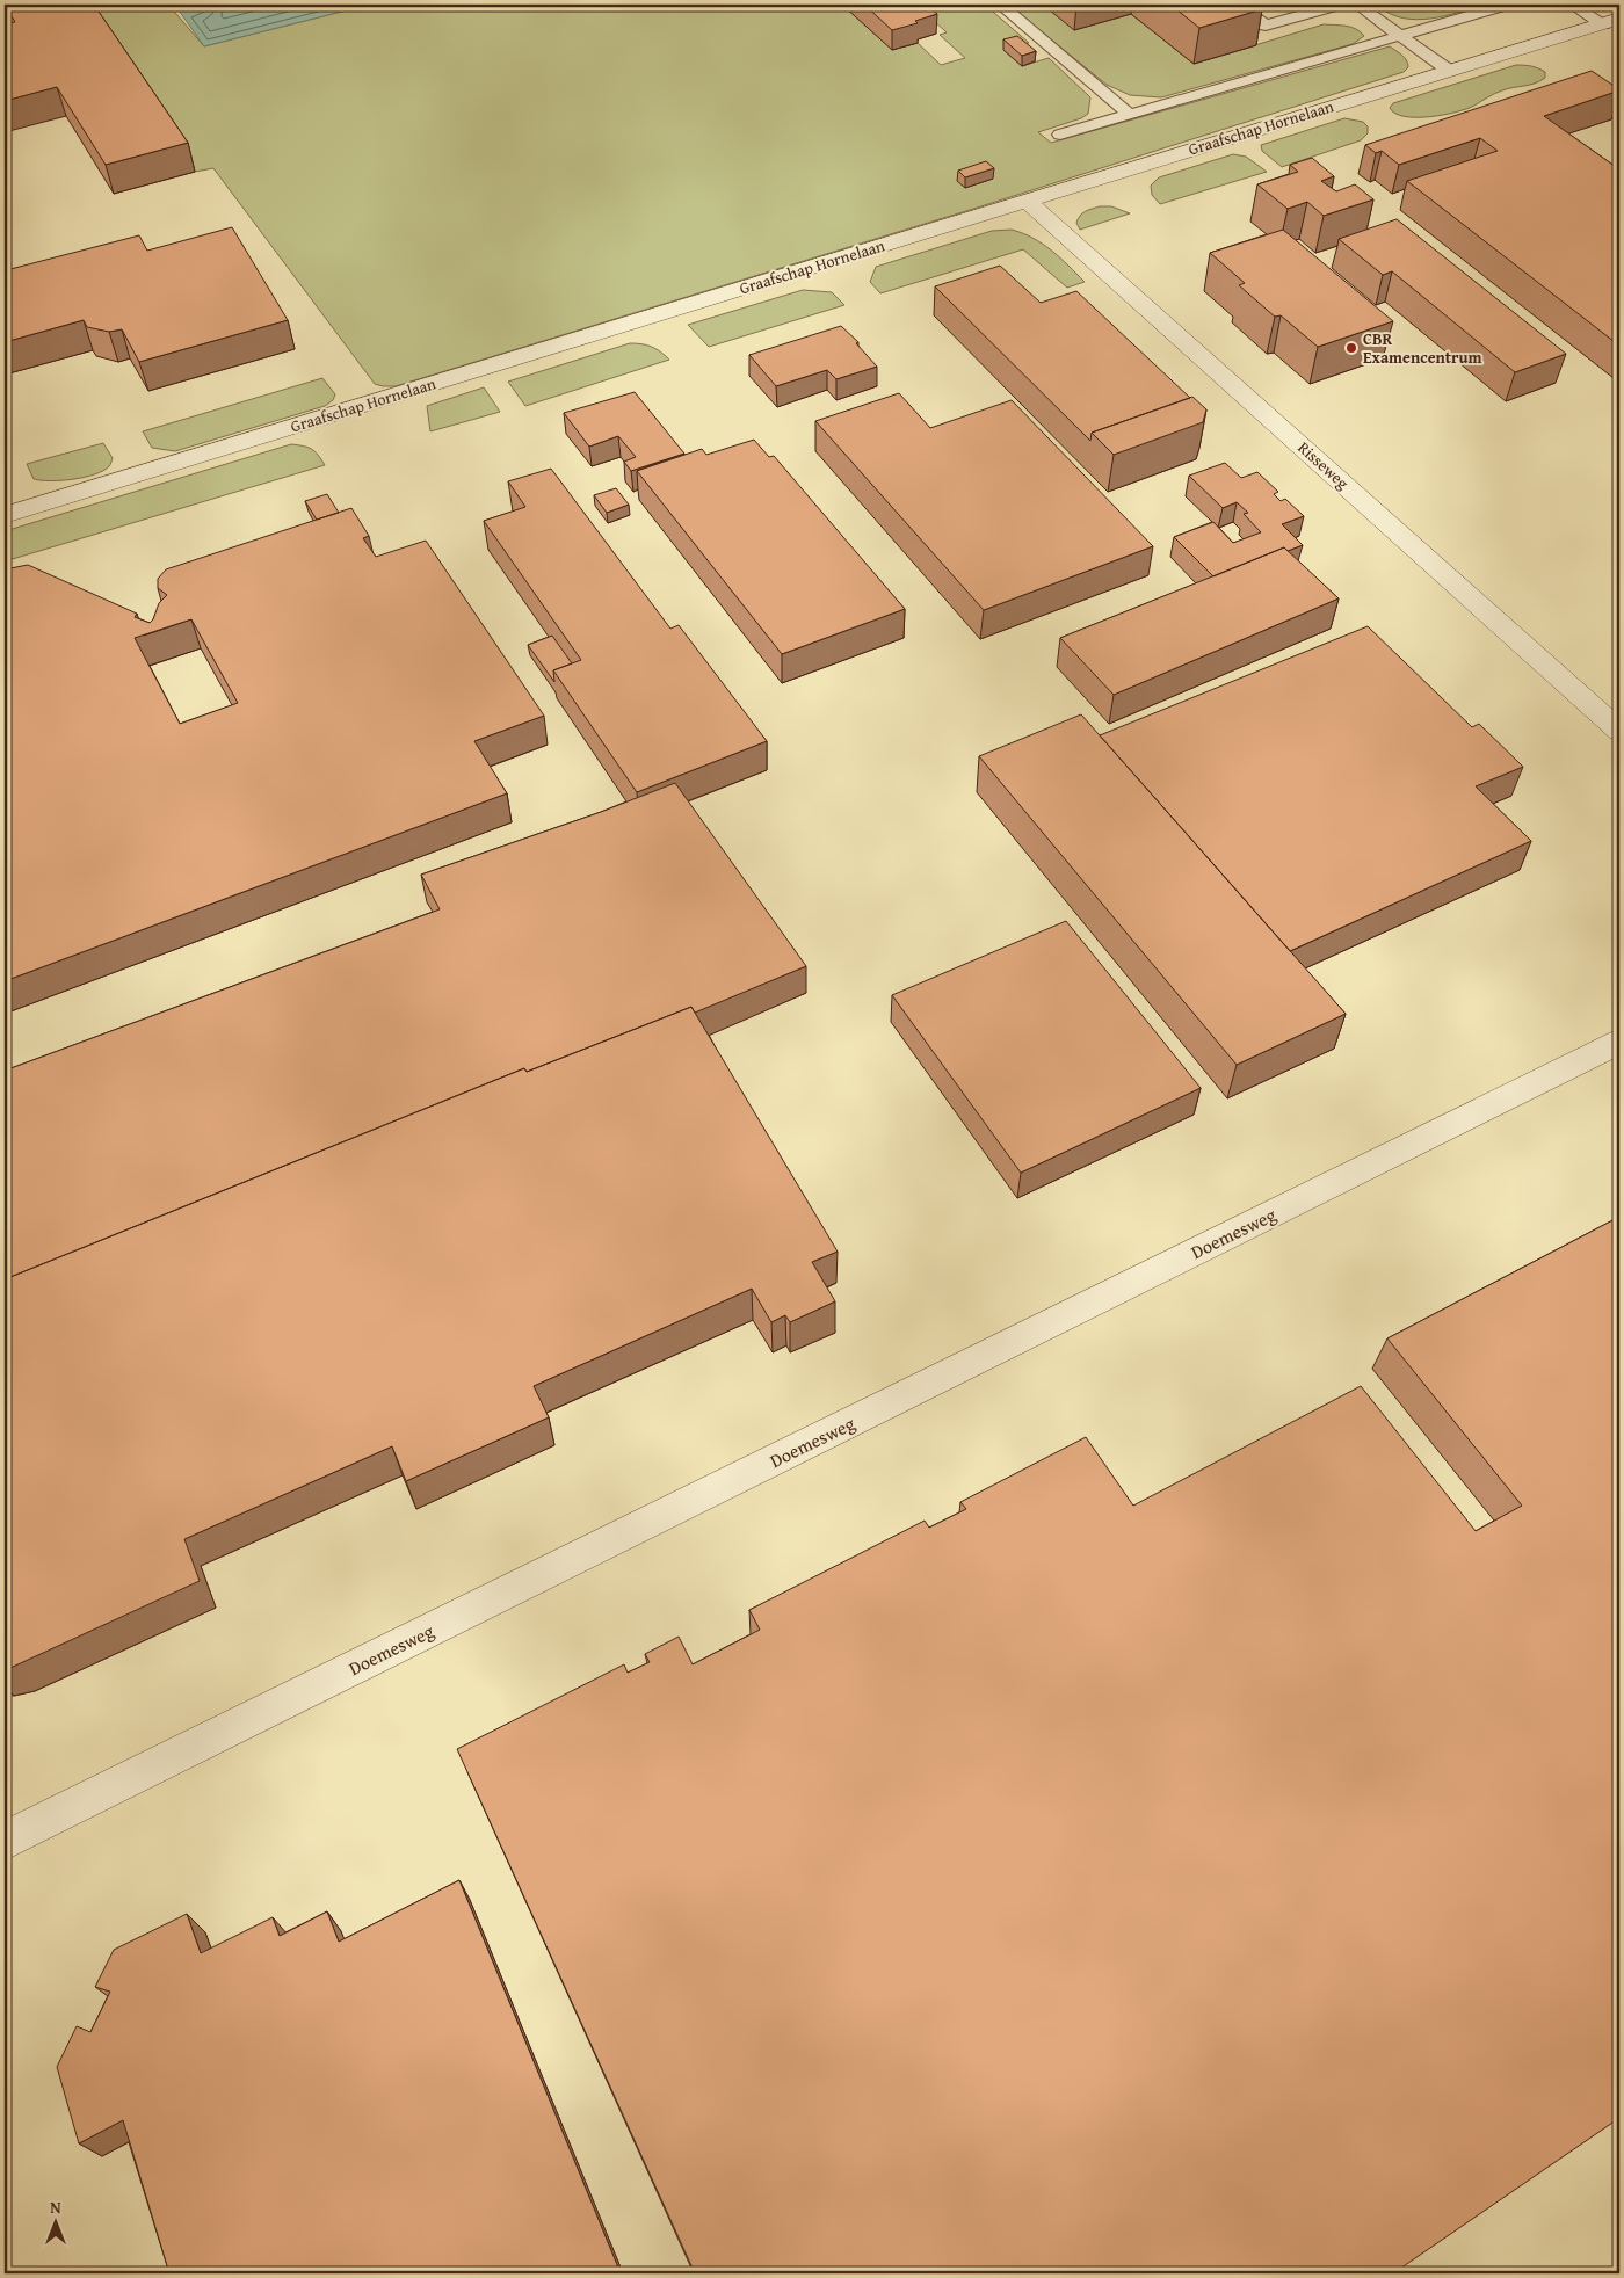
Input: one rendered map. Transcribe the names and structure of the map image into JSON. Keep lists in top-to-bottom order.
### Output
{
  "streets": {
    "street": ["Graafschap Hornelaan", "Risseweg", "Doemesweg"]
  },
  "crossings": [
    ["Graafschap Hornelaan", "Risseweg"]
  ],
  "places": ["CBR Examencentrum"],
  "north": "top"
}
